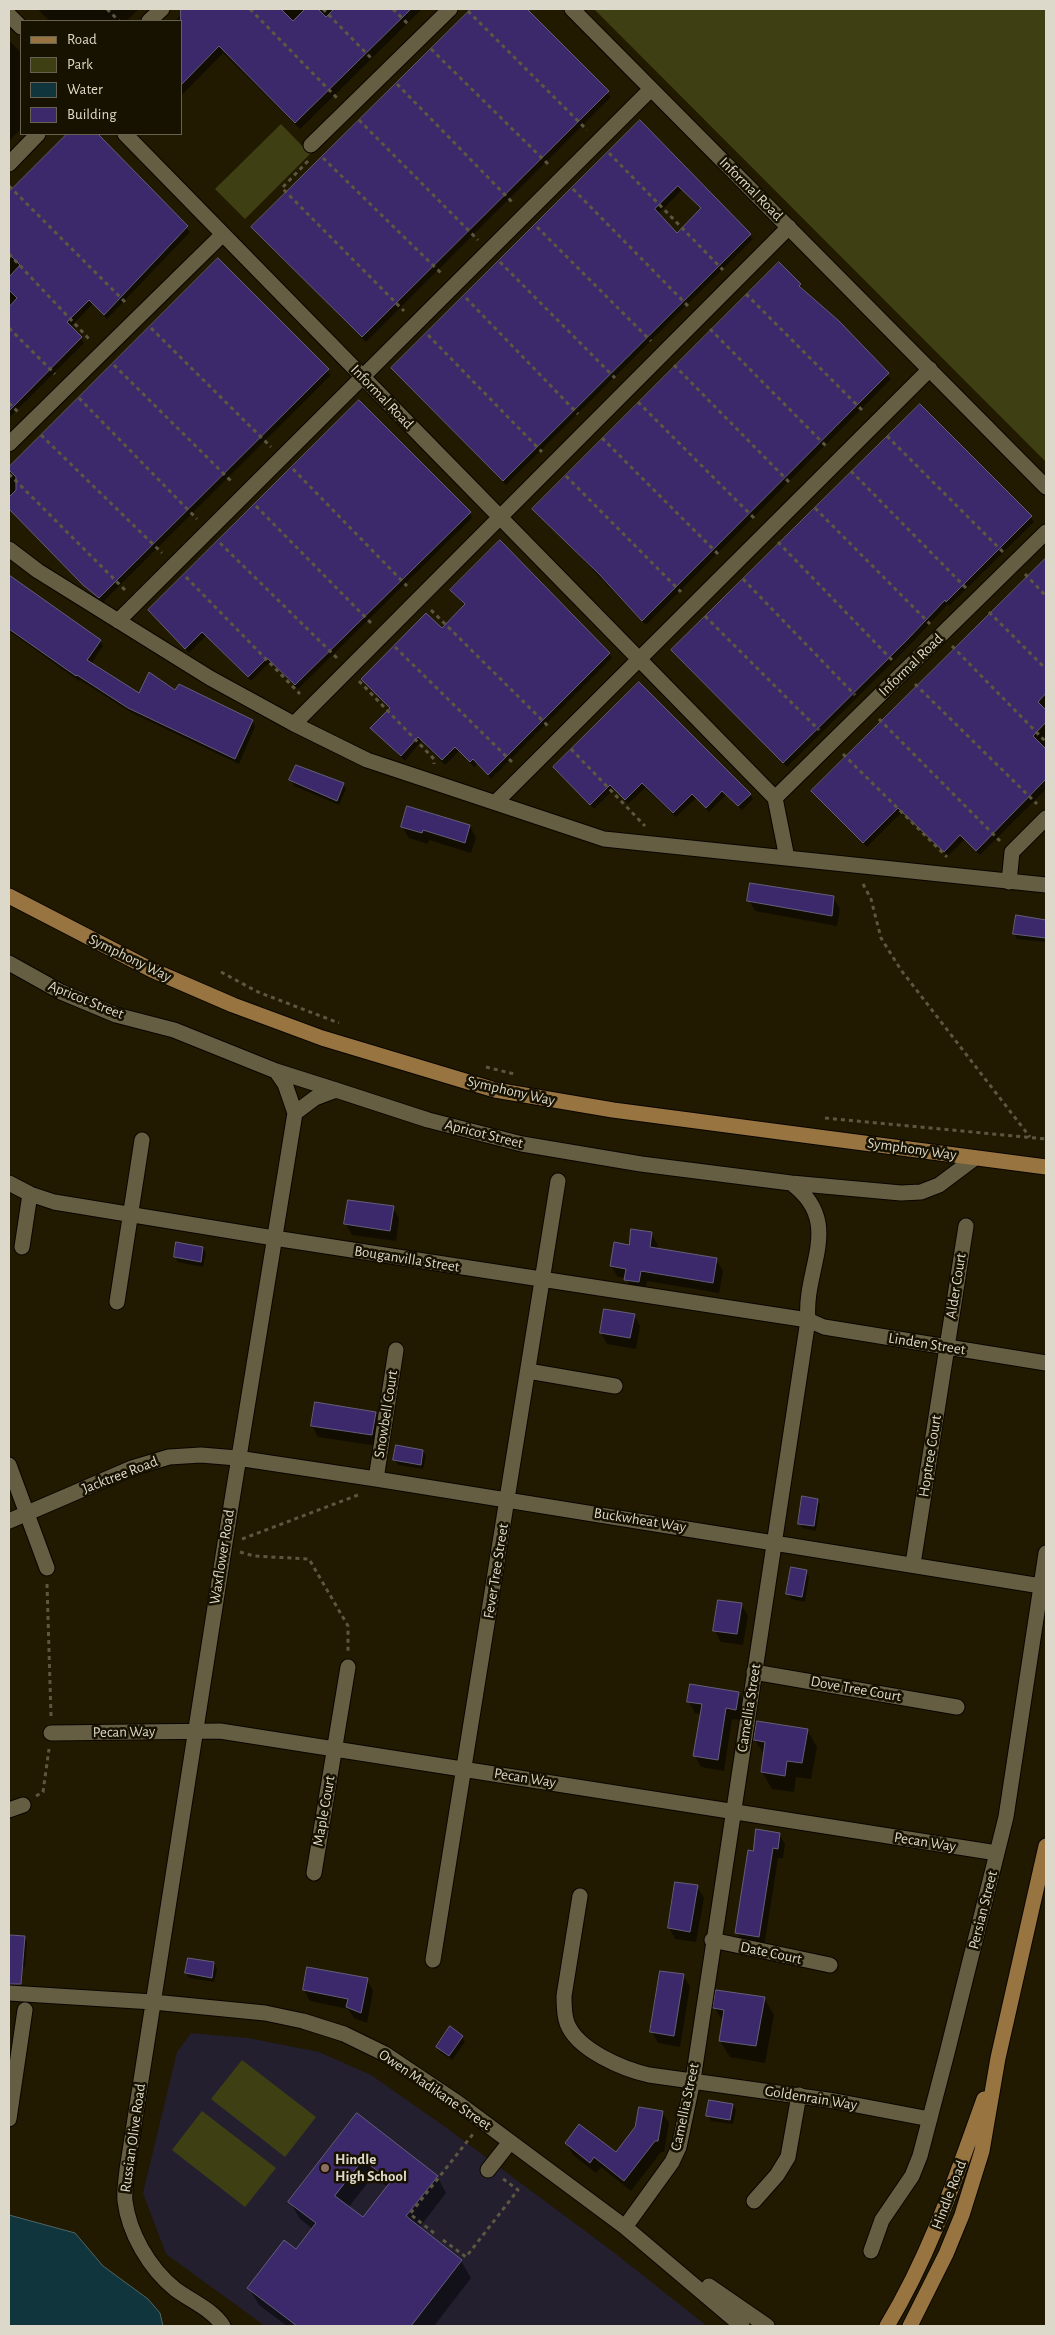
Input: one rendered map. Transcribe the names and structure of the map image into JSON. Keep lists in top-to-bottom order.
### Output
{
  "streets": {
    "main road": ["Symphony Way", "Hindle Road"],
    "street": [
      "Informal Road",
      "Apricot Street",
      "Bouganvilla Street",
      "Alder Court",
      "Linden Street",
      "Snowbell Court",
      "Hoptree Court",
      "Jacktree Road",
      "Buckwheat Way",
      "Waxflower Road",
      "Fever Tree Street",
      "Dove Tree Court",
      "Camellia Street",
      "Pecan Way",
      "Maple Court",
      "Persian Street",
      "Date Court",
      "Owen Madikane Street",
      "Goldenrain Way",
      "Russian Olive Road"
    ]
  },
  "crossings": [
    ["Symphony Way", "Apricot Street"],
    ["Apricot Street", "Waxflower Road"],
    ["Apricot Street", "Camellia Street"],
    ["Bouganvilla Street", "Linden Street"],
    ["Bouganvilla Street", "Waxflower Road"],
    ["Bouganvilla Street", "Fever Tree Street"],
    ["Bouganvilla Street", "Camellia Street"],
    ["Alder Court", "Linden Street"],
    ["Alder Court", "Hoptree Court"],
    ["Linden Street", "Hoptree Court"],
    ["Linden Street", "Camellia Street"],
    ["Snowbell Court", "Buckwheat Way"],
    ["Hoptree Court", "Buckwheat Way"],
    ["Jacktree Road", "Buckwheat Way"],
    ["Jacktree Road", "Waxflower Road"],
    ["Buckwheat Way", "Waxflower Road"],
    ["Buckwheat Way", "Fever Tree Street"],
    ["Buckwheat Way", "Camellia Street"],
    ["Buckwheat Way", "Persian Street"],
    ["Waxflower Road", "Pecan Way"],
    ["Waxflower Road", "Owen Madikane Street"],
    ["Waxflower Road", "Russian Olive Road"],
    ["Fever Tree Street", "Pecan Way"],
    ["Dove Tree Court", "Camellia Street"],
    ["Camellia Street", "Pecan Way"],
    ["Camellia Street", "Date Court"],
    ["Camellia Street", "Owen Madikane Street"],
    ["Camellia Street", "Goldenrain Way"],
    ["Pecan Way", "Maple Court"],
    ["Pecan Way", "Persian Street"],
    ["Persian Street", "Goldenrain Way"],
    ["Owen Madikane Street", "Russian Olive Road"]
  ],
  "places": ["Hindle High School"],
  "legend": [
    "Road",
    "Park",
    "Water",
    "Building"
  ]
}
